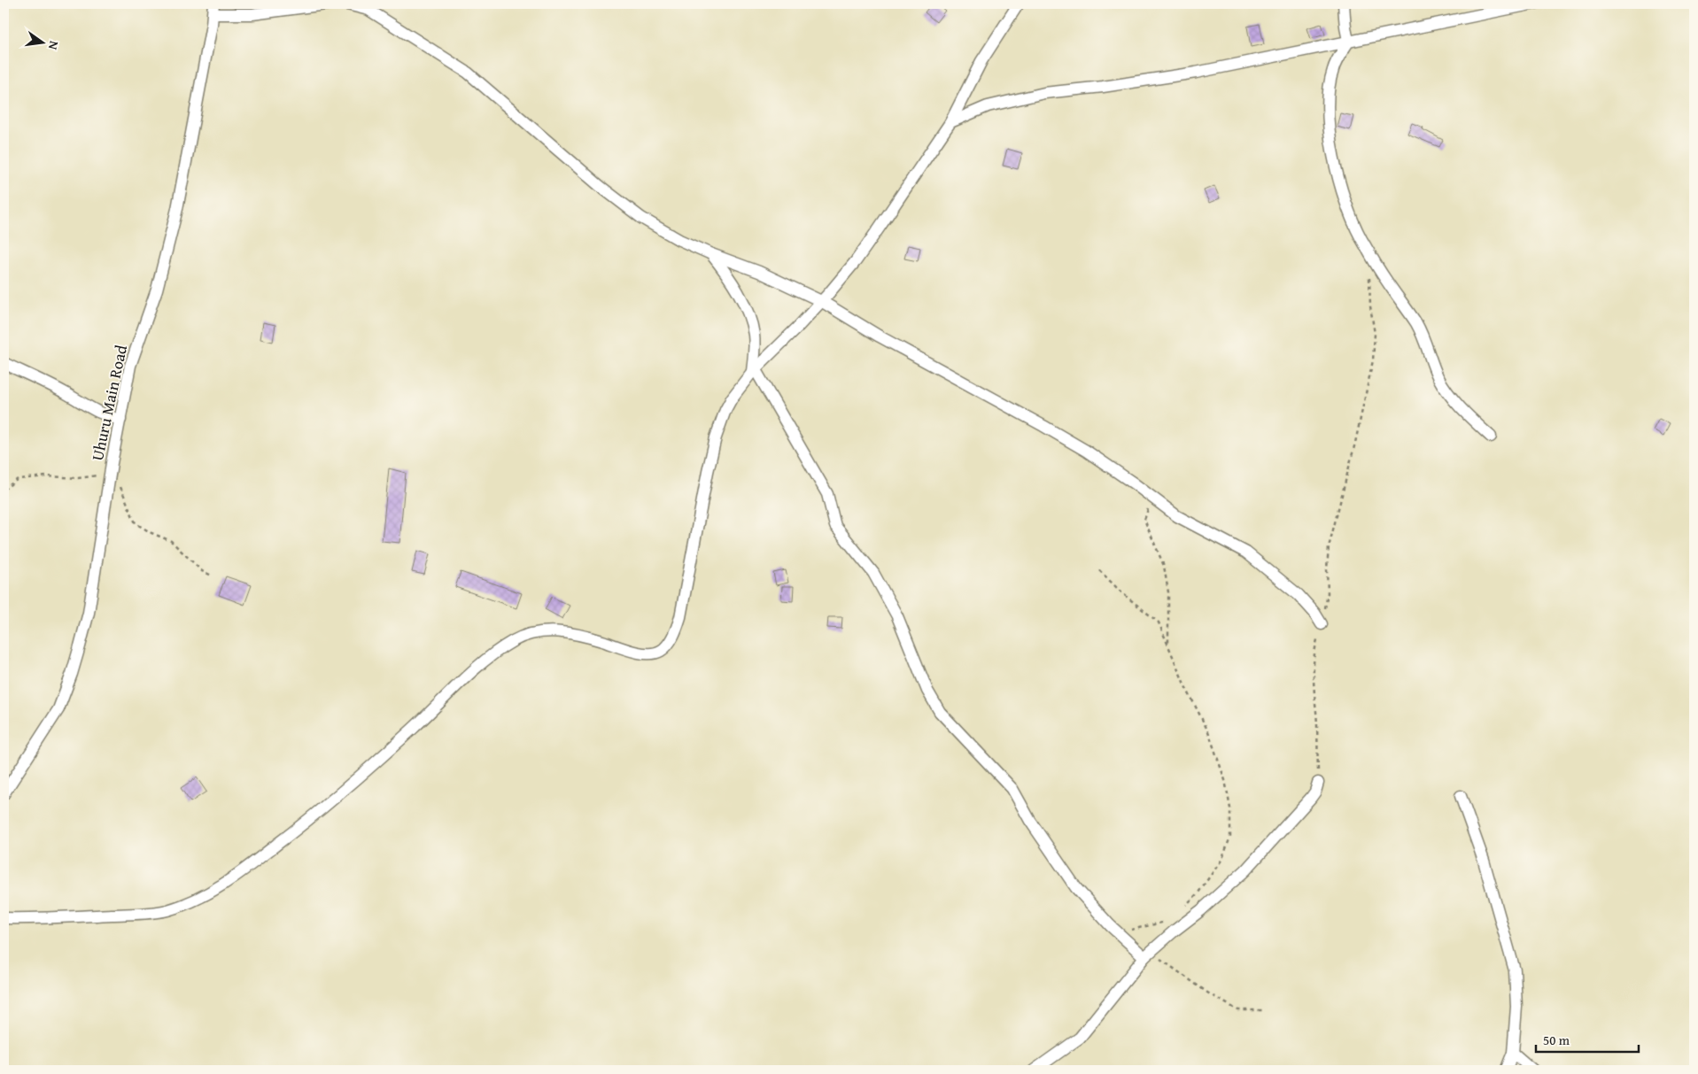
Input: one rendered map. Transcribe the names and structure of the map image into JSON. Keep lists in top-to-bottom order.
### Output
{
  "streets": {
    "street": ["Uhuru Main Road"]
  },
  "scale_bar": "50 m",
  "north": "right"
}
